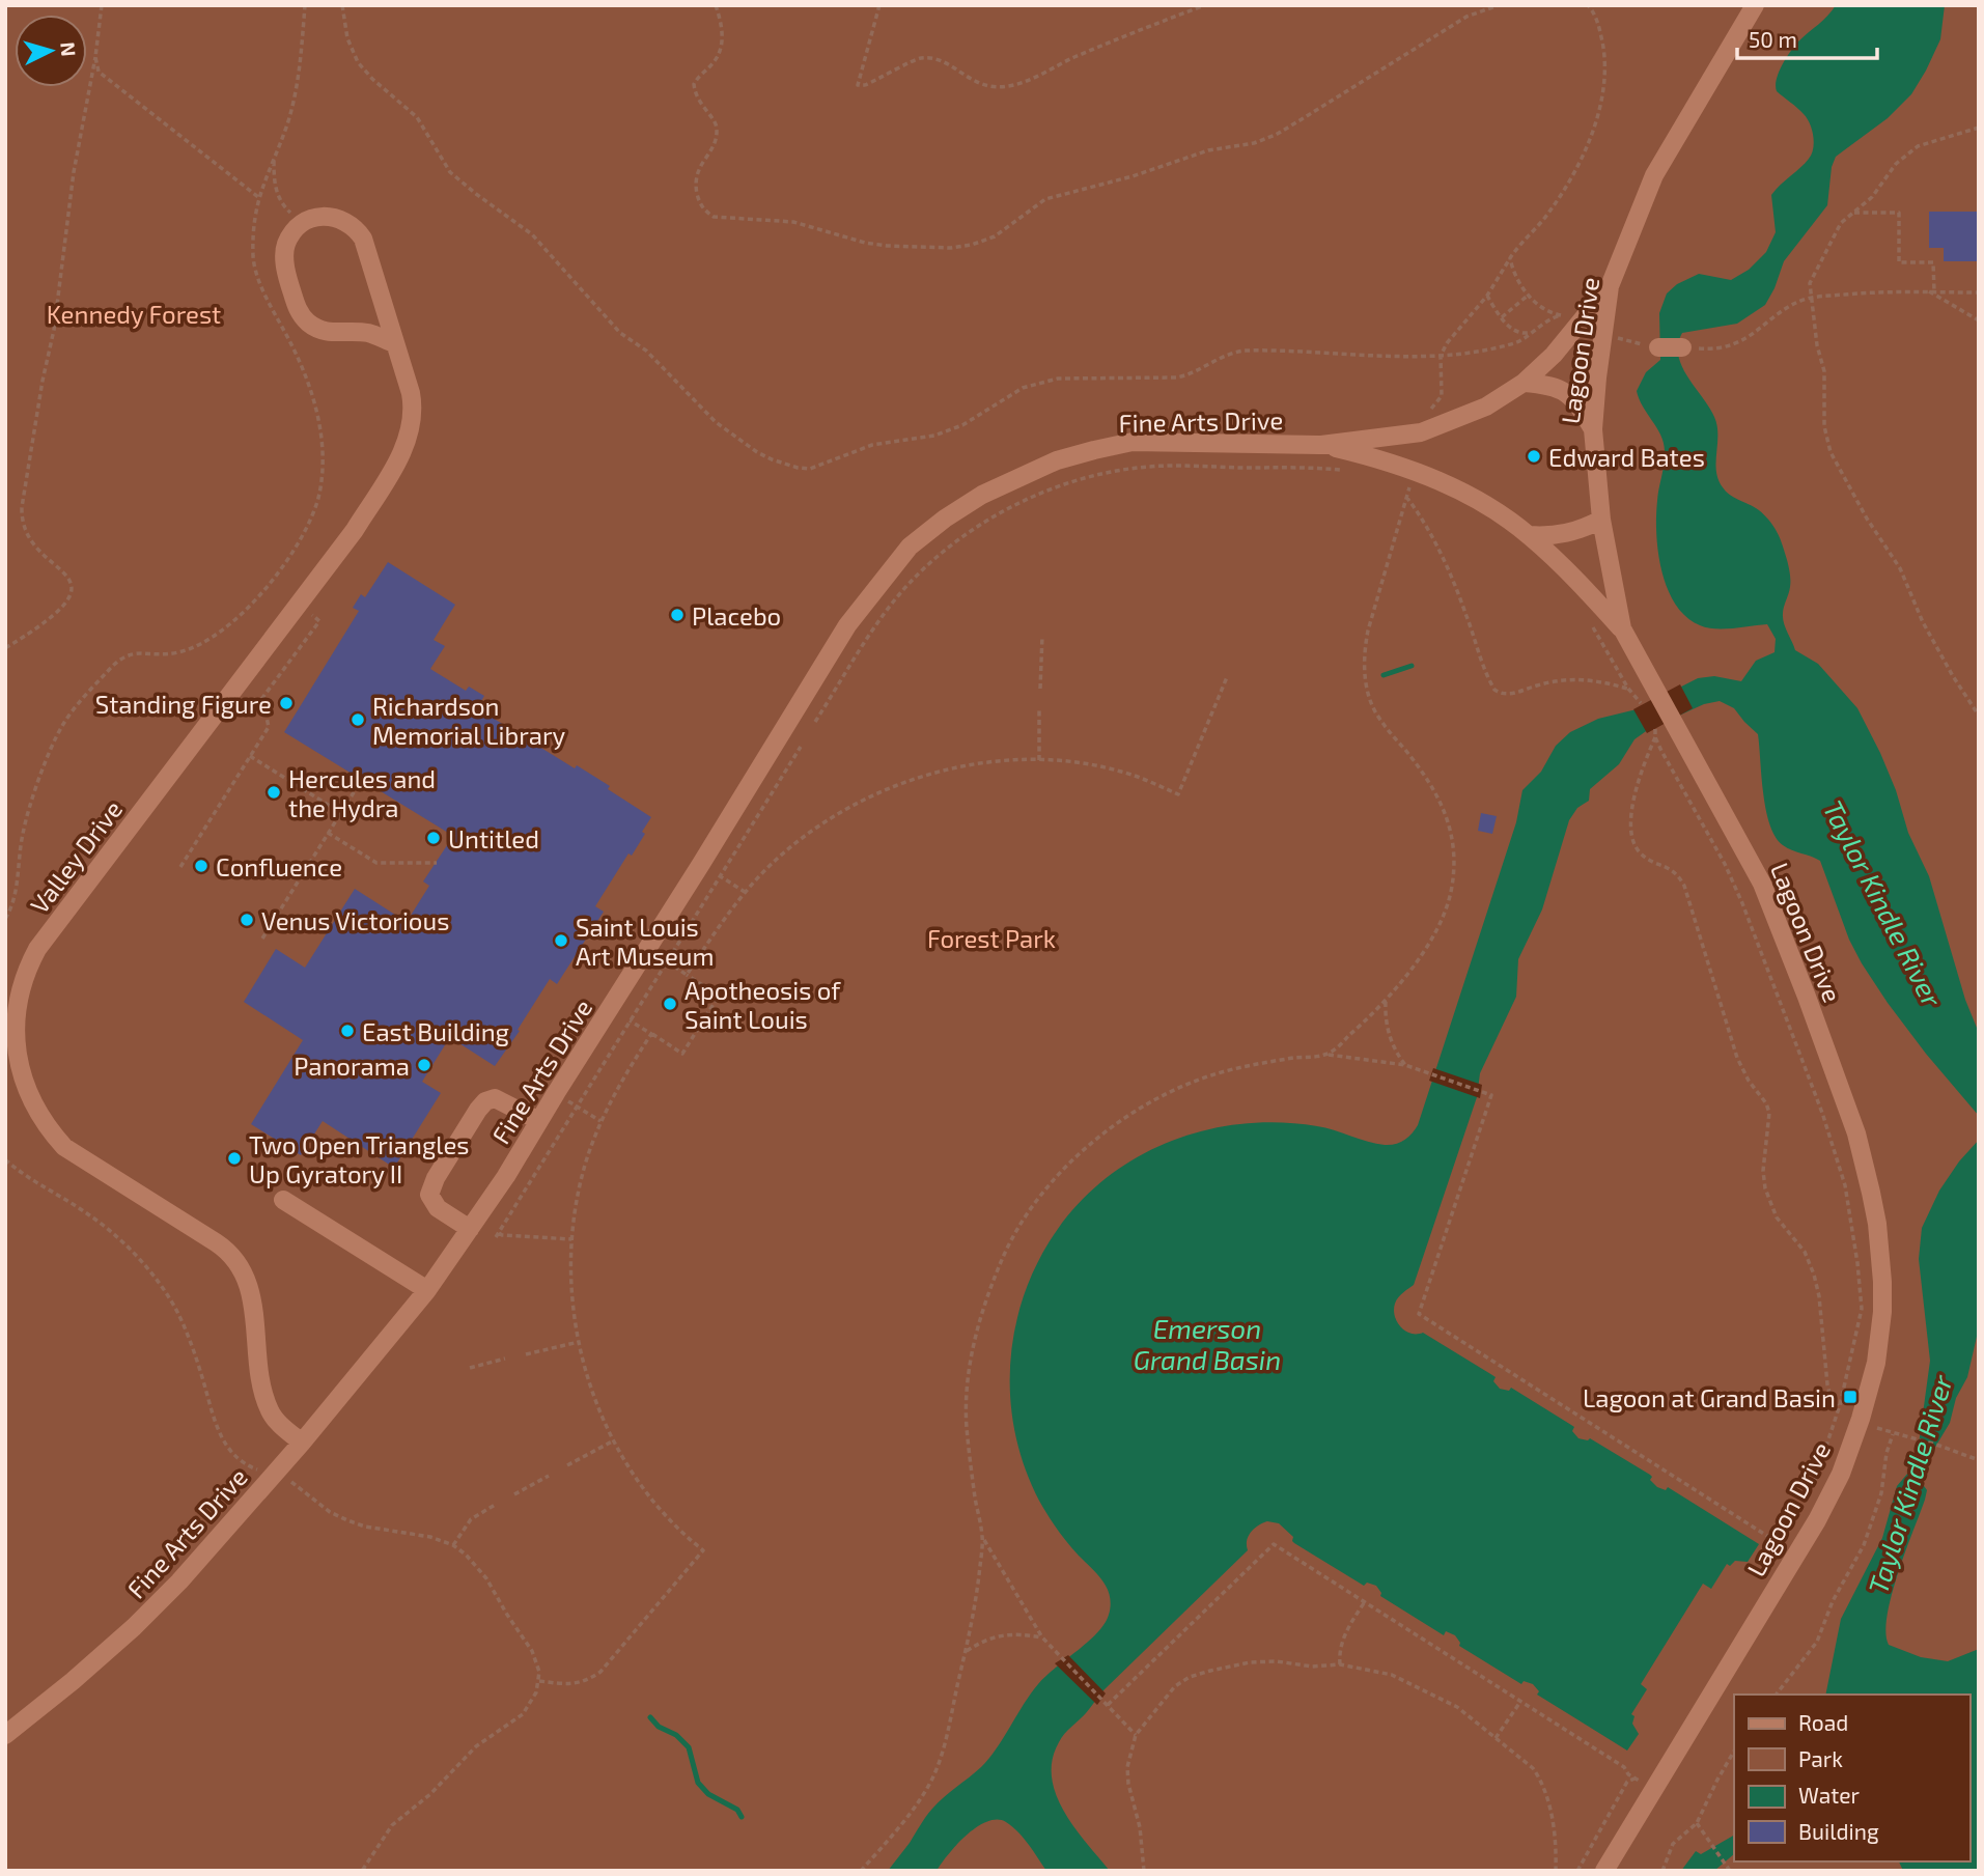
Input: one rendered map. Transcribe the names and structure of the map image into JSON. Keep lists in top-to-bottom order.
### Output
{
  "streets": {
    "street": ["Lagoon Drive", "Fine Arts Drive", "Valley Drive"]
  },
  "crossings": [
    ["Lagoon Drive", "Fine Arts Drive"],
    ["Fine Arts Drive", "Valley Drive"]
  ],
  "water": ["Taylor Kindle River", "Emerson Grand Basin"],
  "parks": ["Kennedy Forest", "Forest Park"],
  "places": {
    "other": [
      "Edward Bates",
      "Placebo",
      "Standing Figure",
      "Richardson Memorial Library",
      "Hercules and the Hydra",
      "Untitled",
      "Confluence",
      "Venus Victorious",
      "Saint Louis Art Museum",
      "Apotheosis of Saint Louis",
      "East Building",
      "Panorama",
      "Two Open Triangles Up Gyratory II"
    ],
    "transit": ["Lagoon at Grand Basin"]
  },
  "legend": [
    "Road",
    "Park",
    "Water",
    "Building"
  ],
  "scale_bar": "50 m",
  "north": "right"
}
